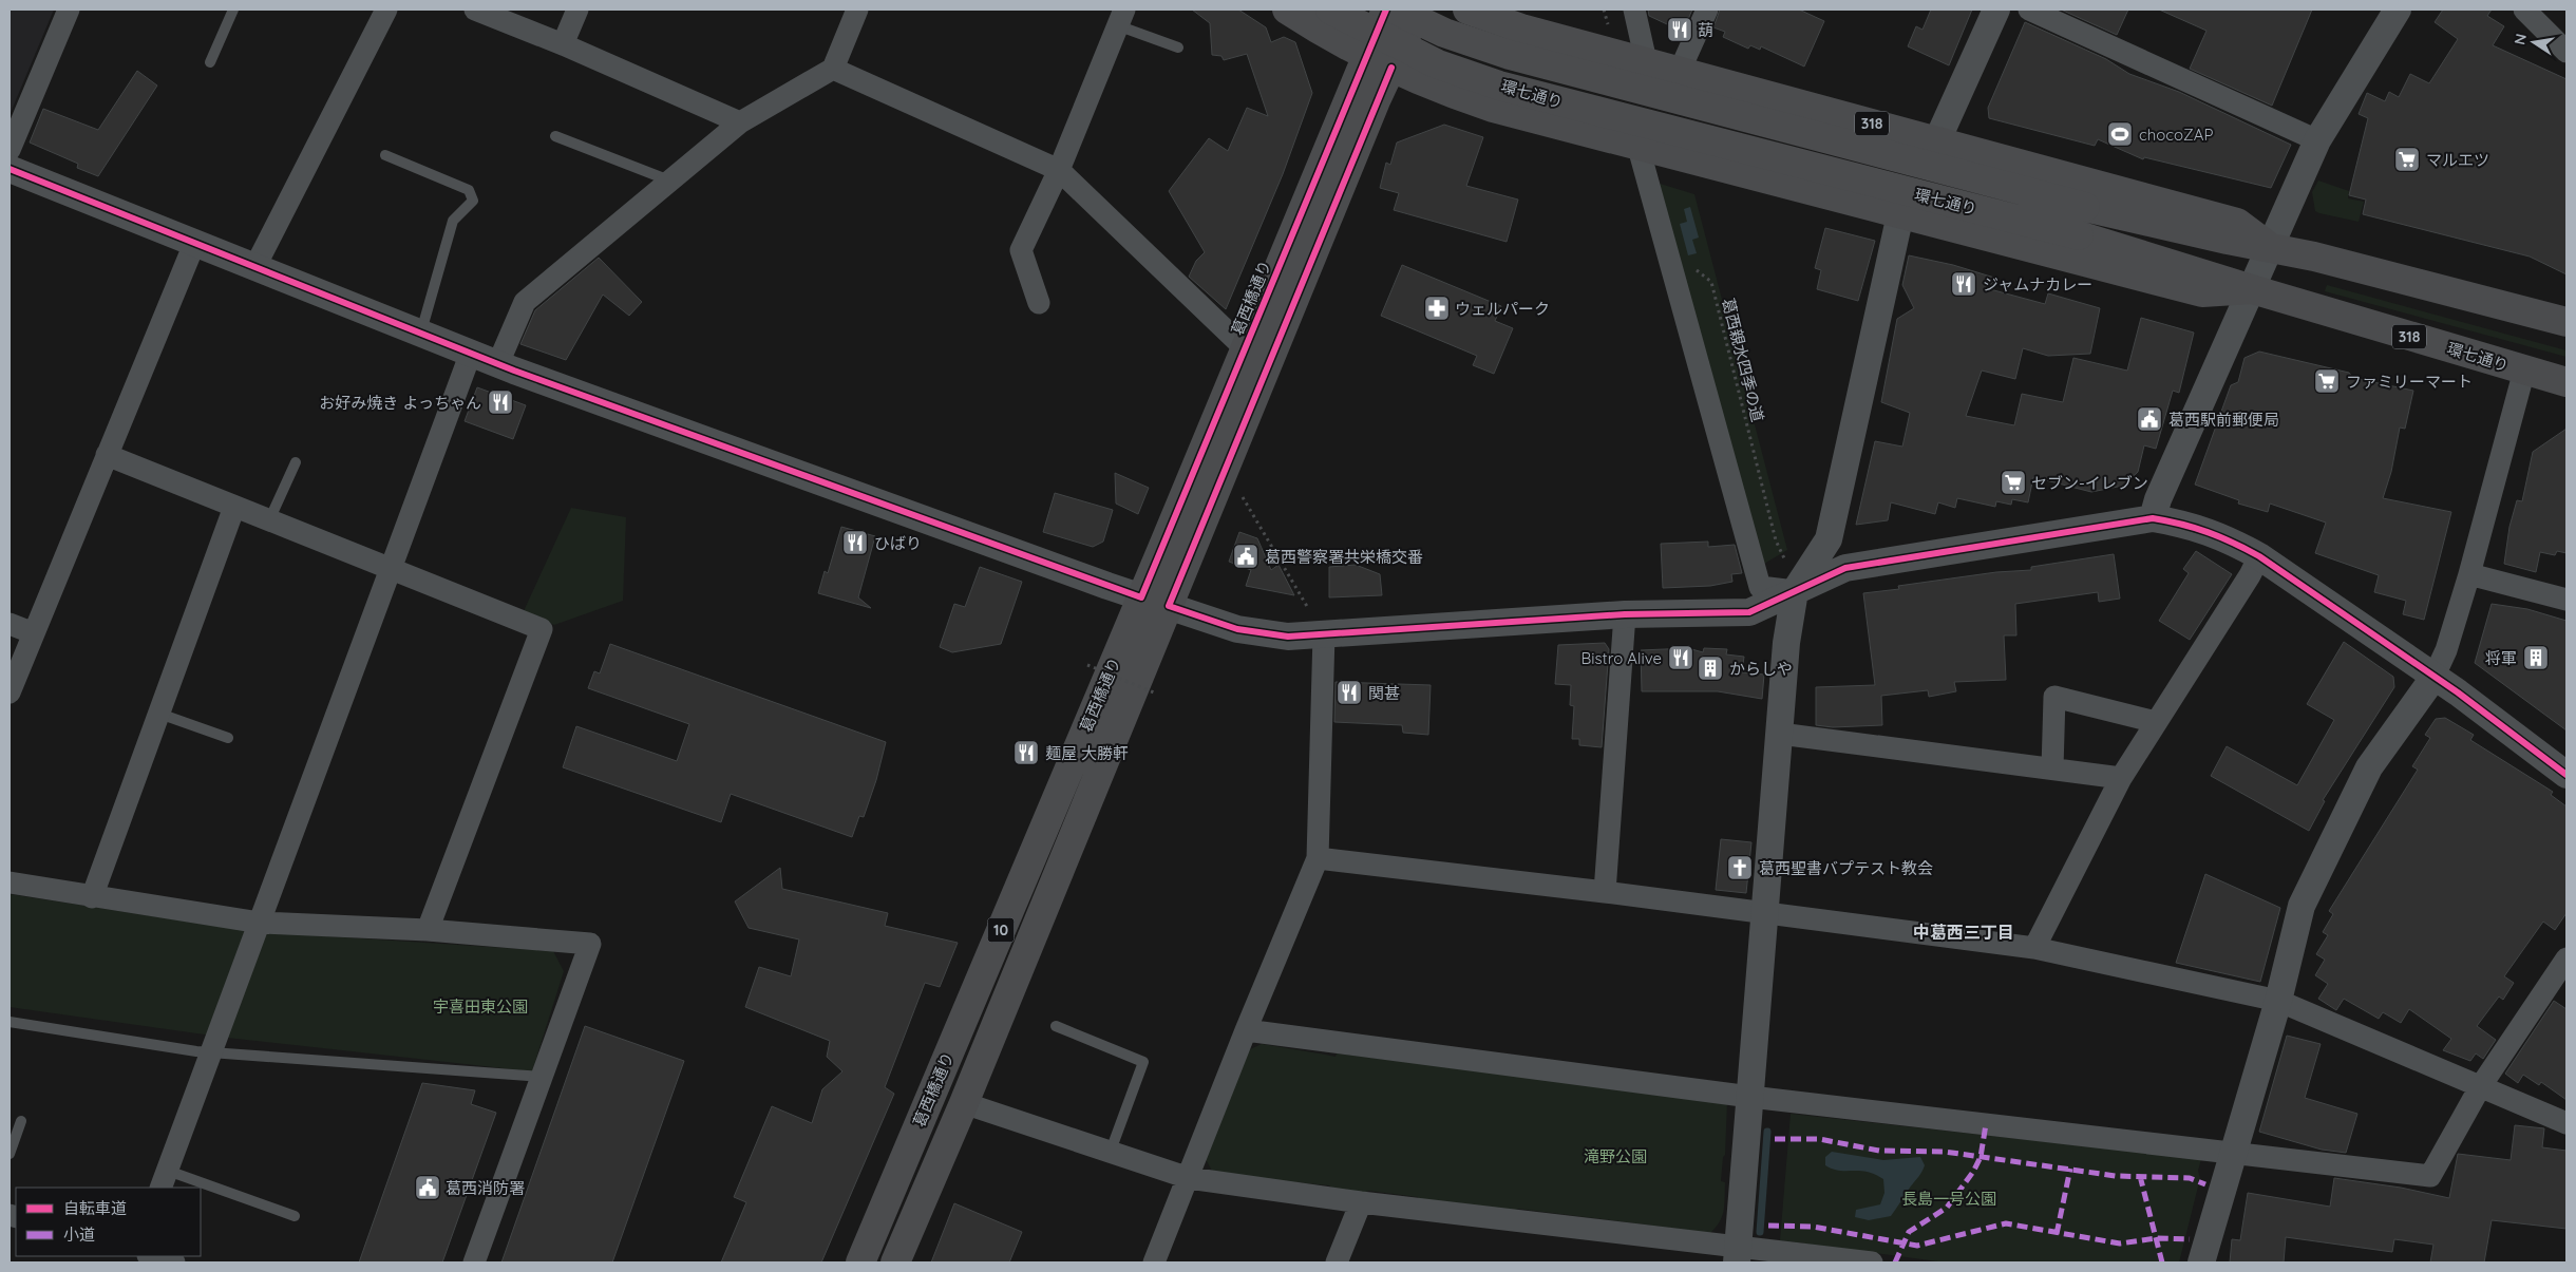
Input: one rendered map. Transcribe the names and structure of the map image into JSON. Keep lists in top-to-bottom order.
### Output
{
  "streets": {
    "main road": [
      "環七通り",
      "318",
      "葛西橋通り",
      "10"
    ],
    "path": ["葛西親水四季の道"]
  },
  "crossings": [
    ["環七通り", "318"]
  ],
  "districts": ["中葛西三丁目"],
  "parks": ["宇喜田東公園", "滝野公園", "長島一号公園"],
  "places": {
    "restaurant": [
      "葫",
      "ジャムナカレー",
      "お好み焼き よっちゃん",
      "ひばり",
      "Bistro Alive",
      "関甚",
      "麺屋 大勝軒"
    ],
    "sports": ["chocoZAP"],
    "supermarket": ["マルエツ", "ファミリーマート", "セブン-イレブン"],
    "pharmacy": ["ウェルパーク"],
    "public building": ["葛西駅前郵便局", "葛西警察署共栄橋交番", "葛西消防署"],
    "building": ["将軍", "からしや"],
    "church": ["葛西聖書バプテスト教会"]
  },
  "legend": ["自転車道", "小道"],
  "north": "left"
}
